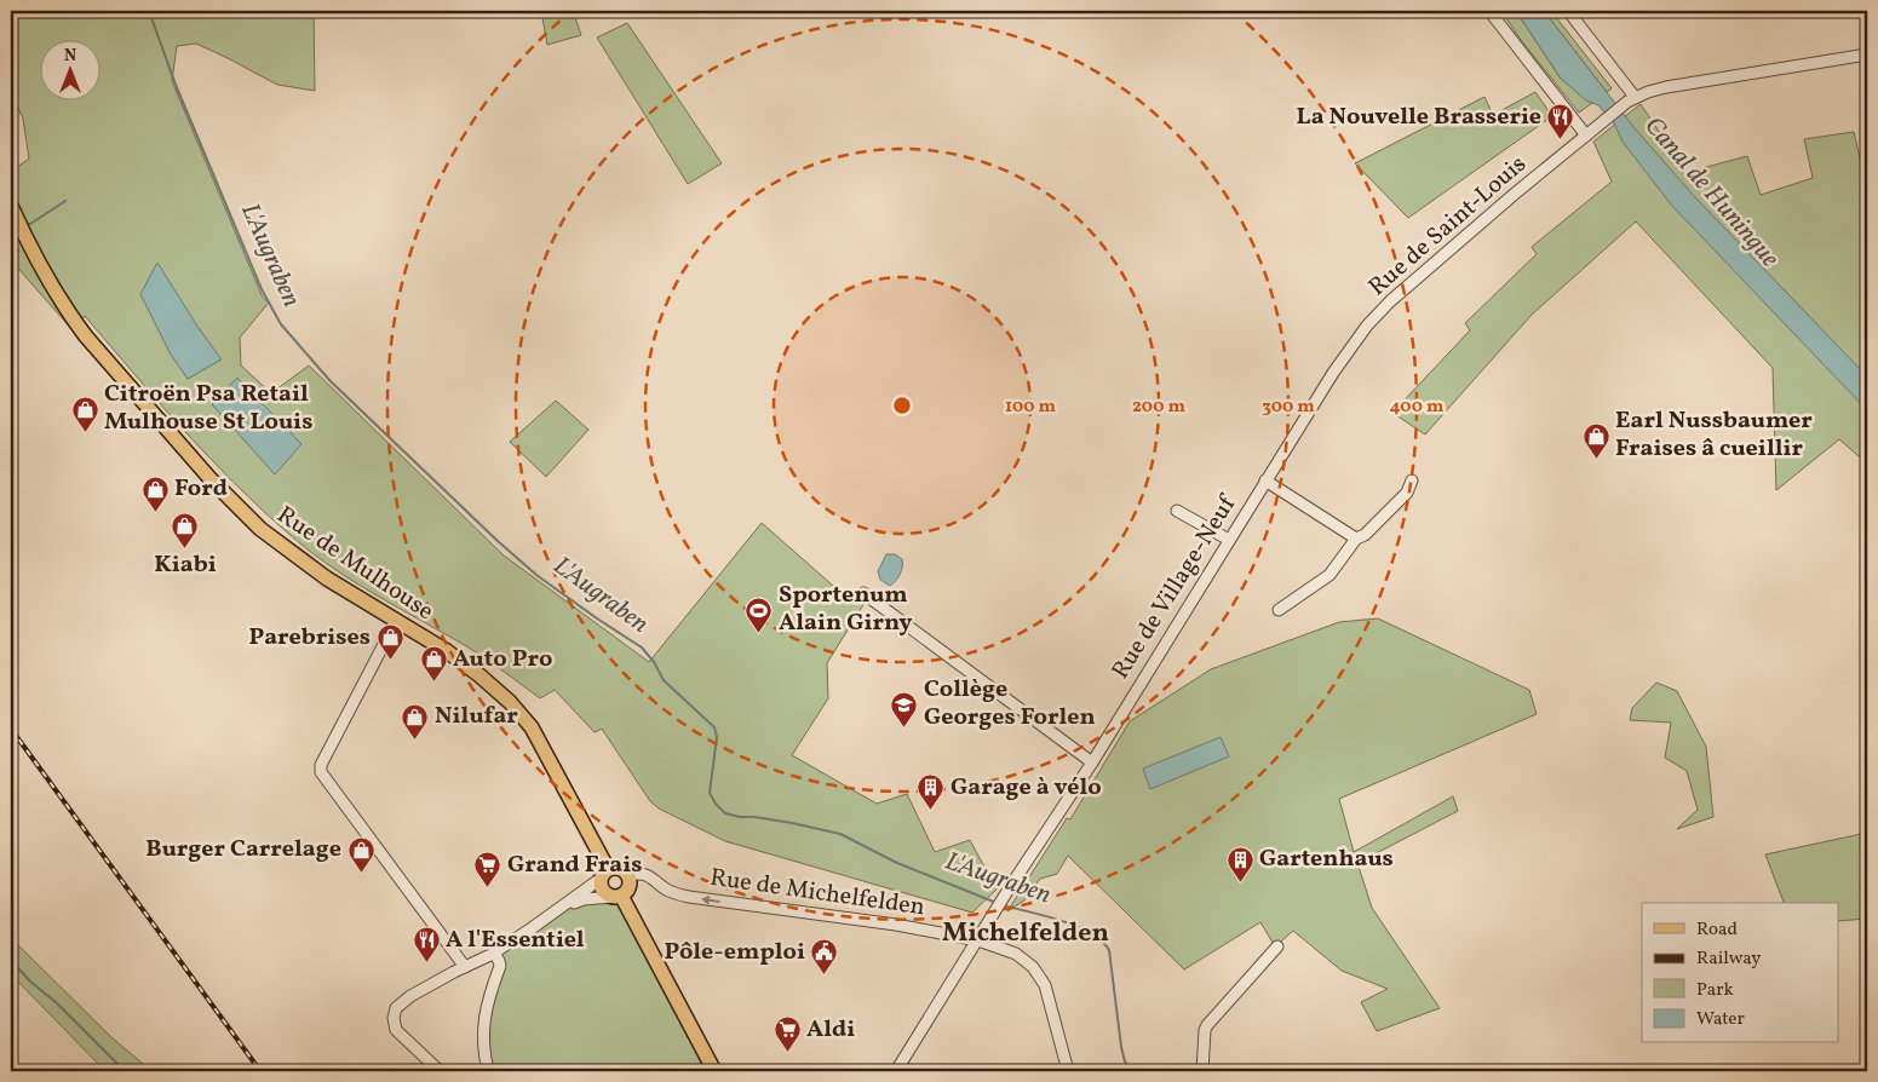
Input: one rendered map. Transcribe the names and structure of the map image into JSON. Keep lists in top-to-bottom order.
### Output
{
  "streets": {
    "main road": ["Rue de Mulhouse"],
    "street": ["Rue de Saint-Louis", "Rue de Village-Neuf", "Rue de Michelfelden"]
  },
  "crossings": [
    ["Rue de Saint-Louis", "Rue de Village-Neuf"],
    ["Rue de Mulhouse", "Rue de Michelfelden"],
    ["Rue de Village-Neuf", "Rue de Michelfelden"]
  ],
  "one_way": ["Rue de Michelfelden"],
  "districts": ["Michelfelden"],
  "water": ["Canal de Huningue", "L'Augraben"],
  "places": {
    "restaurant": ["La Nouvelle Brasserie", "A l'Essentiel"],
    "shop": [
      "Citroën Psa Retail Mulhouse St Louis",
      "Earl Nussbaumer Fraises â cueillir",
      "Ford",
      "Kiabi",
      "Parebrises",
      "Auto Pro",
      "Nilufar",
      "Burger Carrelage"
    ],
    "sports": ["Sportenum Alain Girny"],
    "school or university": ["Collège Georges Forlen"],
    "building": ["Garage à vélo", "Gartenhaus"],
    "supermarket": ["Grand Frais", "Aldi"],
    "public building": ["Pôle-emploi"]
  },
  "legend": [
    "Road",
    "Railway",
    "Park",
    "Water"
  ],
  "north": "top",
  "rings": [
    "100 m",
    "200 m",
    "300 m",
    "400 m"
  ]
}
